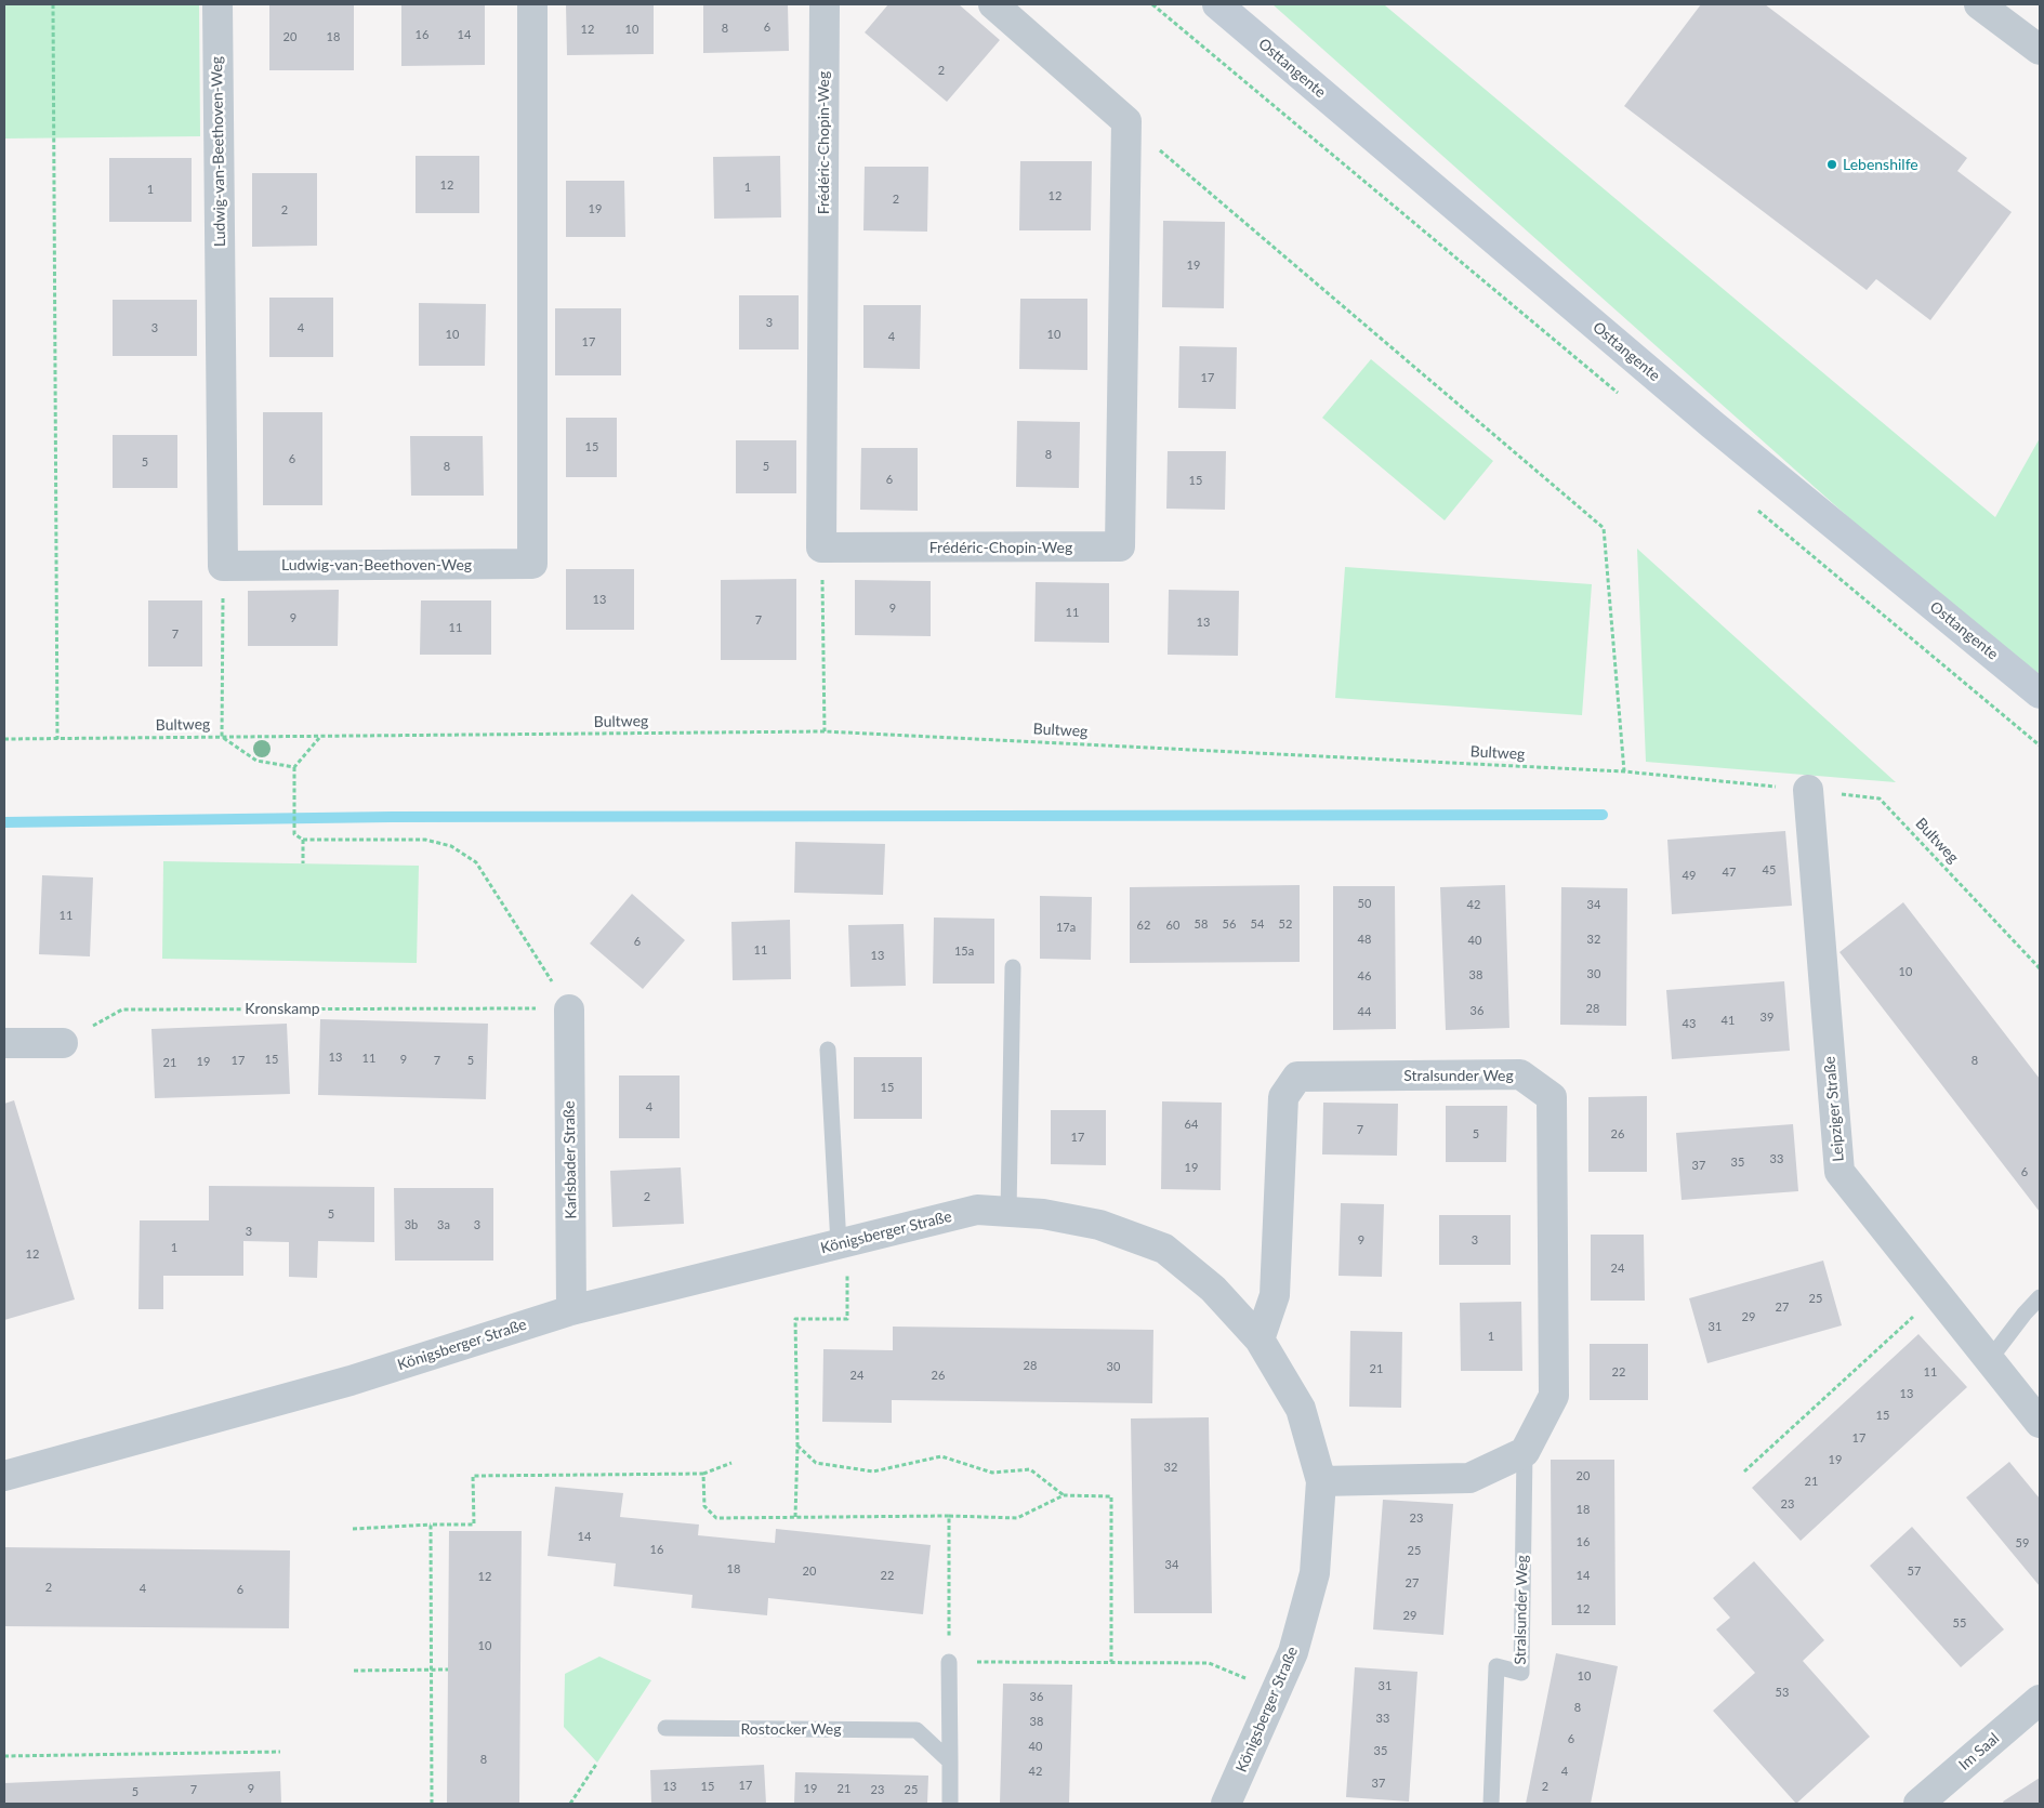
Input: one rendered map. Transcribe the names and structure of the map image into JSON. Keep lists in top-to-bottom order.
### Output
{
  "streets": {
    "main road": ["Osttangente"],
    "street": [
      "Frédéric-Chopin-Weg",
      "Ludwig-van-Beethoven-Weg",
      "Stralsunder Weg",
      "Leipziger Straße",
      "Karlsbader Straße",
      "Königsberger Straße",
      "Im Saal"
    ],
    "lane": ["Rostocker Weg"],
    "path": ["Bultweg", "Kronskamp"]
  },
  "crossings": [
    ["Bultweg", "Leipziger Straße"],
    ["Kronskamp", "Karlsbader Straße"],
    ["Stralsunder Weg", "Königsberger Straße"],
    ["Karlsbader Straße", "Königsberger Straße"]
  ],
  "places": ["Lebenshilfe"],
  "house_numbers": [
    "6",
    "8",
    "12",
    "10",
    "16",
    "14",
    "20",
    "18",
    "2",
    "12",
    "1",
    "1",
    "12",
    "2",
    "19",
    "2",
    "19",
    "3",
    "3",
    "4",
    "10",
    "10",
    "4",
    "17",
    "17",
    "15",
    "8",
    "6",
    "5",
    "8",
    "5",
    "6",
    "15",
    "13",
    "9",
    "11",
    "9",
    "7",
    "13",
    "11",
    "7",
    "45",
    "47",
    "49",
    "50",
    "42",
    "34",
    "11",
    "58",
    "56",
    "54",
    "52",
    "62",
    "60",
    "17a",
    "48",
    "32",
    "40",
    "6",
    "11",
    "15a",
    "13",
    "10",
    "30",
    "38",
    "46",
    "28",
    "36",
    "44",
    "39",
    "41",
    "43",
    "13",
    "11",
    "15",
    "9",
    "17",
    "7",
    "5",
    "8",
    "19",
    "21",
    "15",
    "4",
    "64",
    "7",
    "5",
    "26",
    "17",
    "33",
    "35",
    "37",
    "19",
    "6",
    "2",
    "5",
    "3b",
    "3a",
    "3",
    "3",
    "9",
    "3",
    "1",
    "12",
    "24",
    "25",
    "27",
    "29",
    "31",
    "1",
    "28",
    "30",
    "21",
    "22",
    "11",
    "24",
    "26",
    "13",
    "15",
    "17",
    "19",
    "32",
    "20",
    "21",
    "23",
    "18",
    "23",
    "14",
    "16",
    "59",
    "16",
    "25",
    "34",
    "18",
    "20",
    "57",
    "22",
    "14",
    "12",
    "27",
    "2",
    "4",
    "6",
    "12",
    "29",
    "55",
    "10",
    "10",
    "31",
    "53",
    "36",
    "8",
    "33",
    "38",
    "6",
    "40",
    "35",
    "8",
    "42",
    "4",
    "37",
    "17",
    "13",
    "15",
    "2",
    "9",
    "19",
    "21",
    "7",
    "23",
    "25",
    "5"
  ]
}
